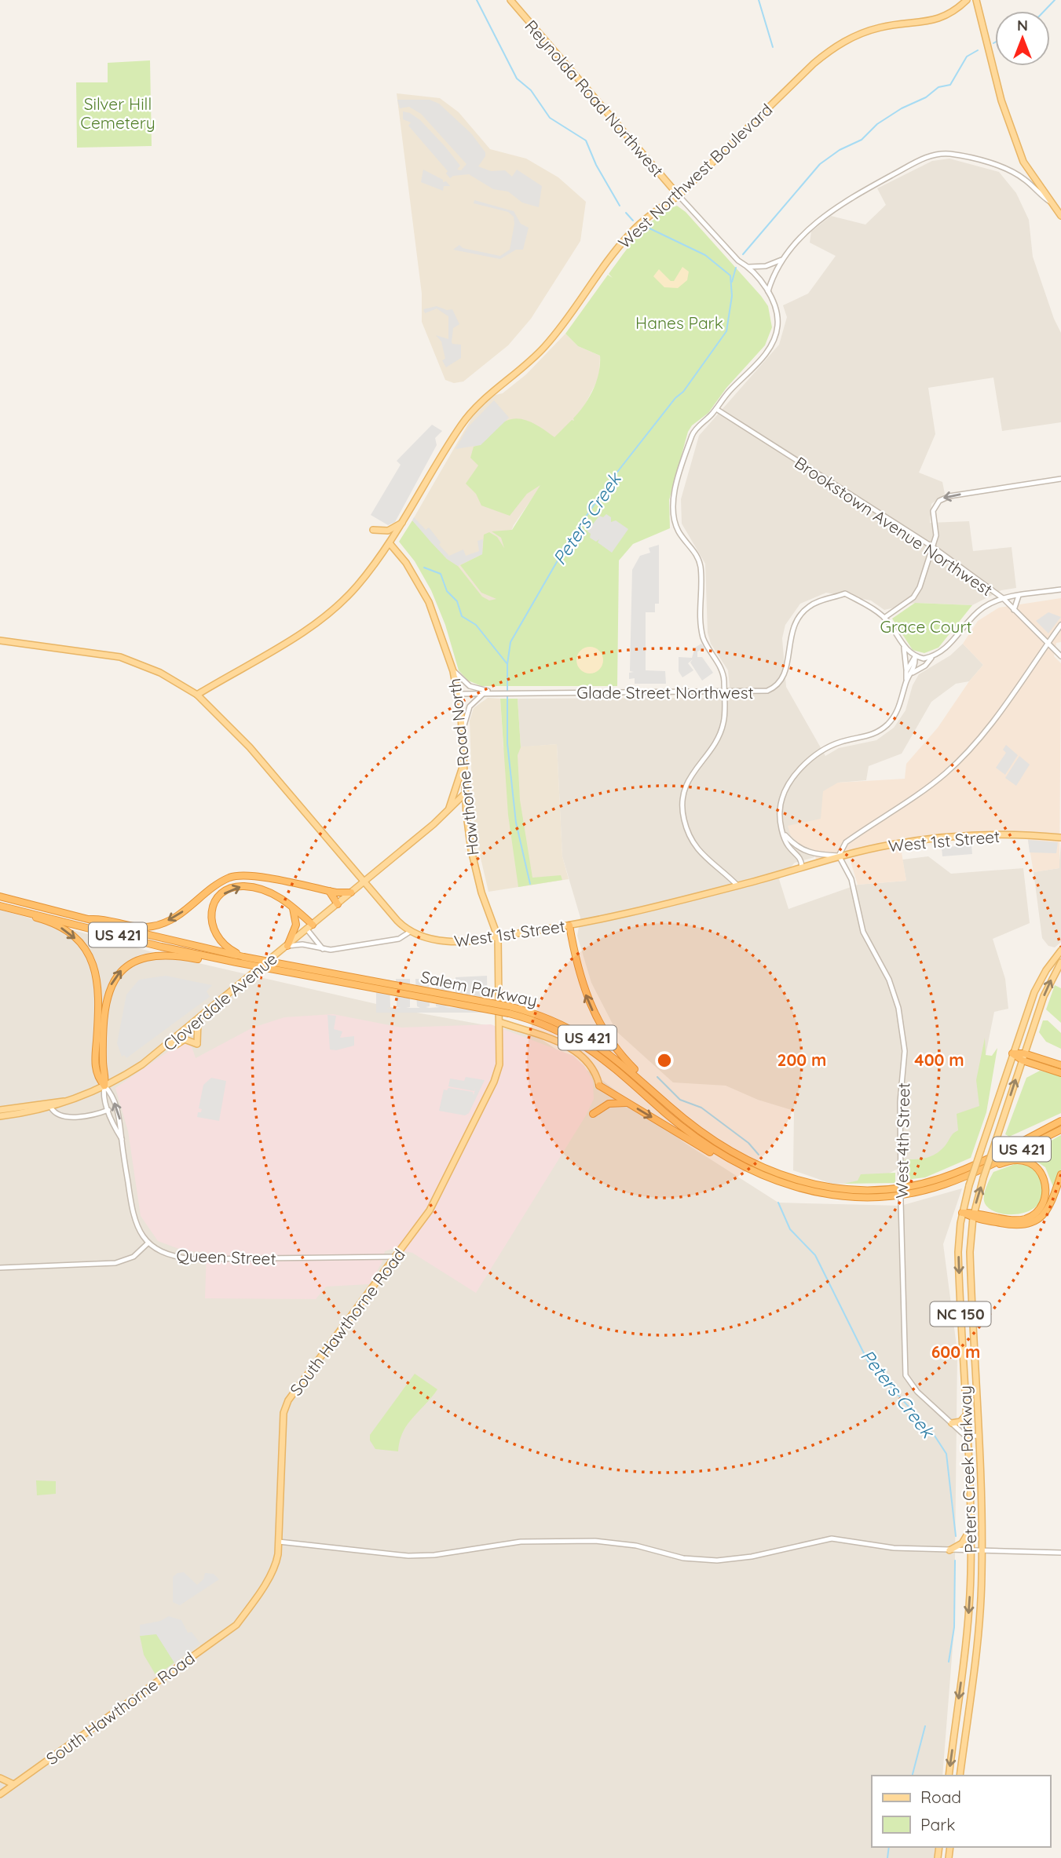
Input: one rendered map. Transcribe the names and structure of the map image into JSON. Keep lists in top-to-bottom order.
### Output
{
  "streets": {
    "highway": ["US 421", "Salem Parkway"],
    "main road": [
      "Reynolda Road Northwest",
      "West Northwest Boulevard",
      "Hawthorne Road North",
      "West 1st Street",
      "Cloverdale Avenue",
      "NC 150",
      "South Hawthorne Road",
      "Peters Creek Parkway"
    ],
    "street": [
      "Brookstown Avenue Northwest",
      "Glade Street Northwest",
      "West 4th Street",
      "Queen Street"
    ]
  },
  "crossings": [
    ["Reynolda Road Northwest", "West Northwest Boulevard"],
    ["West Northwest Boulevard", "Hawthorne Road North"],
    ["West Northwest Boulevard", "West 1st Street"],
    ["Glade Street Northwest", "Hawthorne Road North"],
    ["Hawthorne Road North", "West 1st Street"],
    ["Hawthorne Road North", "Cloverdale Avenue"],
    ["Hawthorne Road North", "South Hawthorne Road"],
    ["West 1st Street", "Cloverdale Avenue"],
    ["West 1st Street", "West 4th Street"],
    ["West 1st Street", "South Hawthorne Road"],
    ["Queen Street", "South Hawthorne Road"]
  ],
  "water": ["Peters Creek"],
  "parks": ["Silver Hill Cemetery", "Hanes Park", "Grace Court"],
  "legend": ["Road", "Park"],
  "north": "top",
  "rings": ["200 m", "400 m", "600 m"]
}
